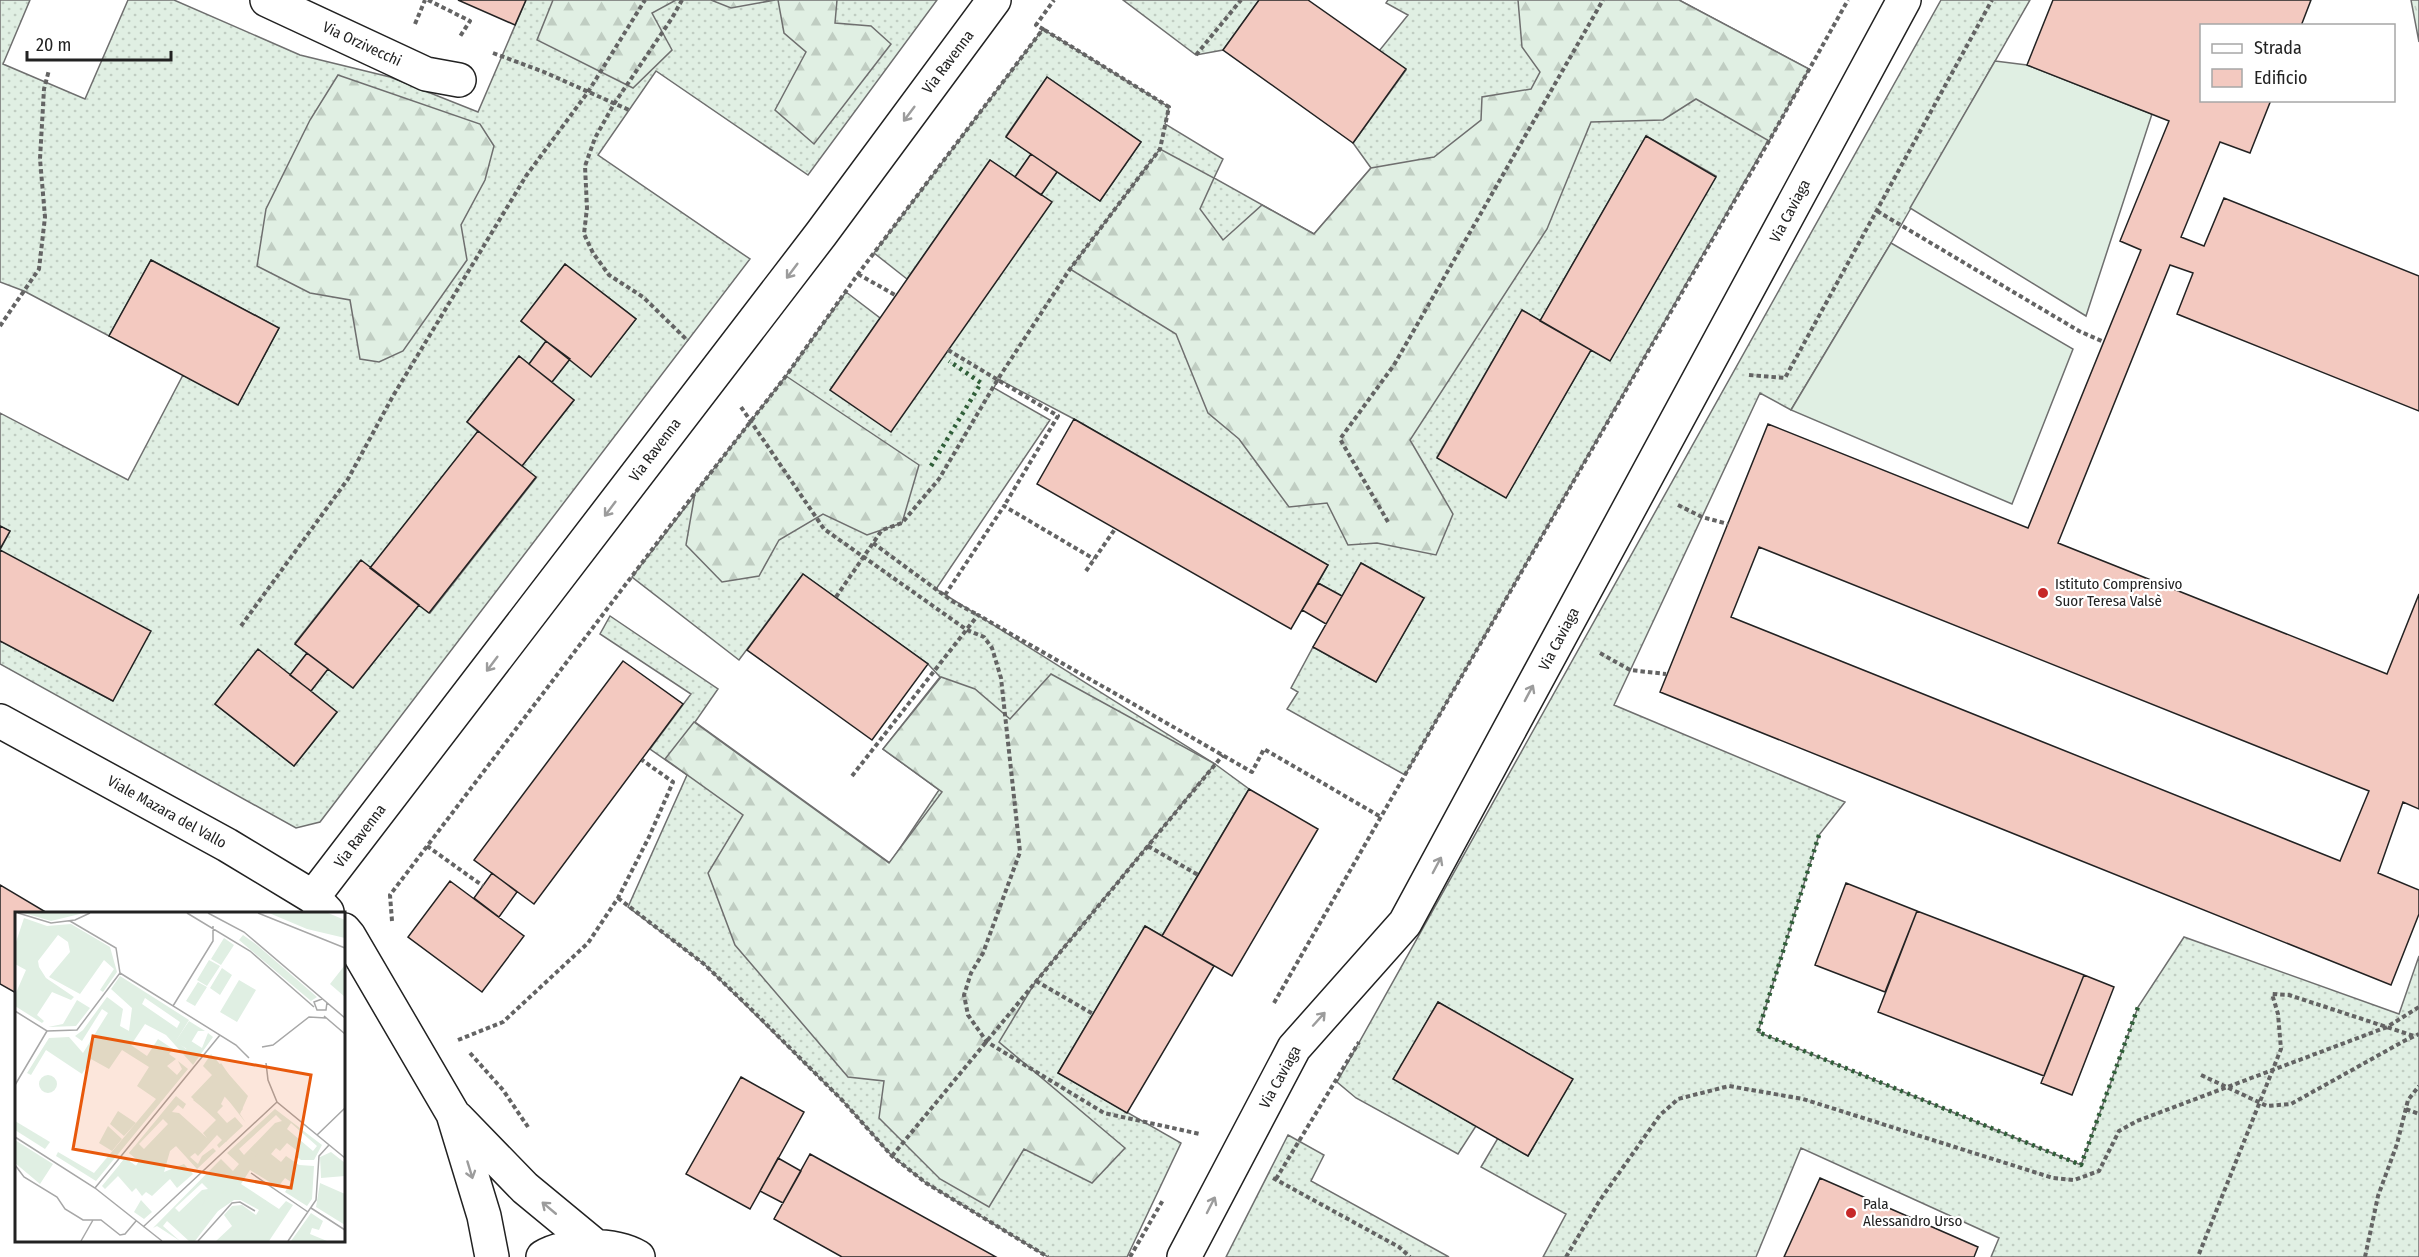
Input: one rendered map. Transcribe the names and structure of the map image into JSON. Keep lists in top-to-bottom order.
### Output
{
  "streets": {
    "street": [
      "Via Orzivecchi",
      "Via Ravenna",
      "Via Caviaga",
      "Viale Mazara del Vallo"
    ]
  },
  "crossings": [
    ["Via Ravenna", "Viale Mazara del Vallo"]
  ],
  "one_way": ["Via Ravenna", "Via Caviaga"],
  "places": ["Istituto Comprensivo Suor Teresa Valsè", "Pala Alessandro Urso"],
  "legend": ["Strada", "Edificio"],
  "scale_bar": "20 m"
}
